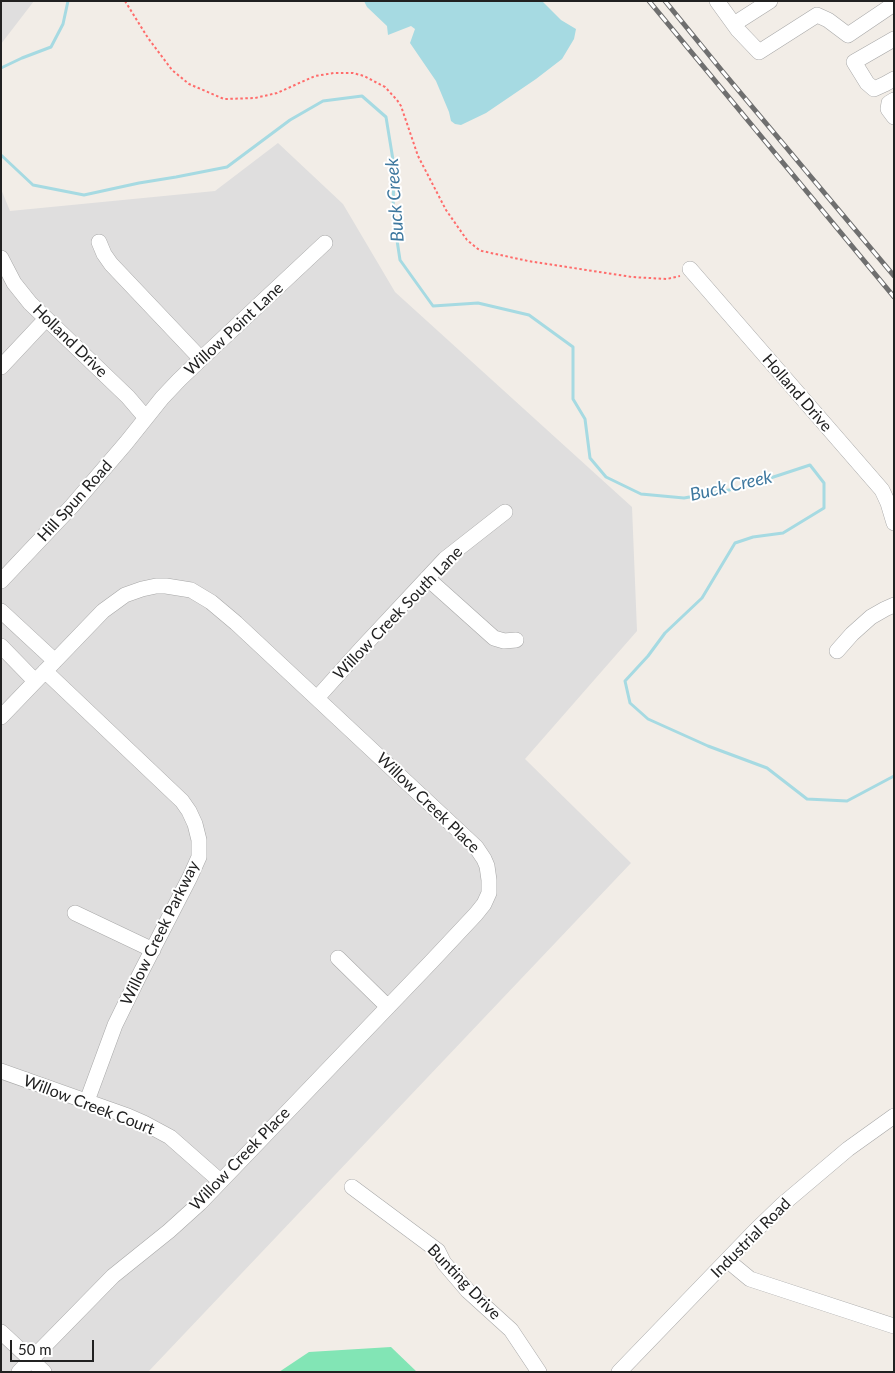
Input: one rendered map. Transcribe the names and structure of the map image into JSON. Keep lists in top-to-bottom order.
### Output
{
  "streets": {
    "street": [
      "Willow Point Lane",
      "Holland Drive",
      "Hill Spun Road",
      "Willow Creek South Lane",
      "Willow Creek Place",
      "Willow Creek Parkway",
      "Willow Creek Court",
      "Industrial Road",
      "Bunting Drive"
    ]
  },
  "crossings": [
    ["Willow Point Lane", "Holland Drive"],
    ["Willow Point Lane", "Hill Spun Road"],
    ["Holland Drive", "Hill Spun Road"],
    ["Willow Creek South Lane", "Willow Creek Place"],
    ["Willow Creek Place", "Willow Creek Parkway"],
    ["Willow Creek Place", "Willow Creek Court"],
    ["Willow Creek Parkway", "Willow Creek Court"]
  ],
  "water": ["Buck Creek"],
  "scale_bar": "50 m"
}
